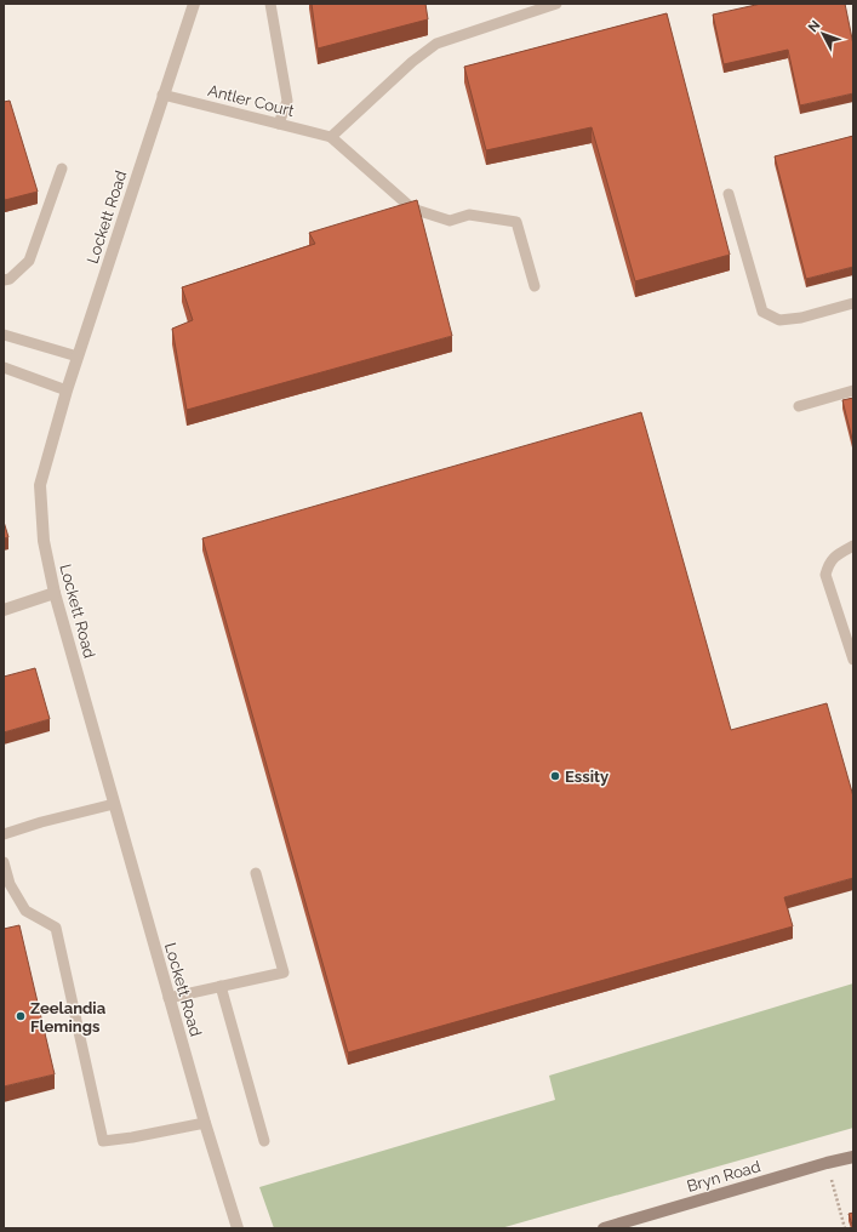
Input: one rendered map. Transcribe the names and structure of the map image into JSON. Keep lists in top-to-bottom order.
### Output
{
  "streets": {
    "main road": ["Bryn Road"],
    "street": ["Lockett Road"],
    "lane": ["Antler Court"]
  },
  "crossings": [
    ["Antler Court", "Lockett Road"]
  ],
  "places": ["Essity", "Zeelandia Flemings"],
  "north": "top left"
}
